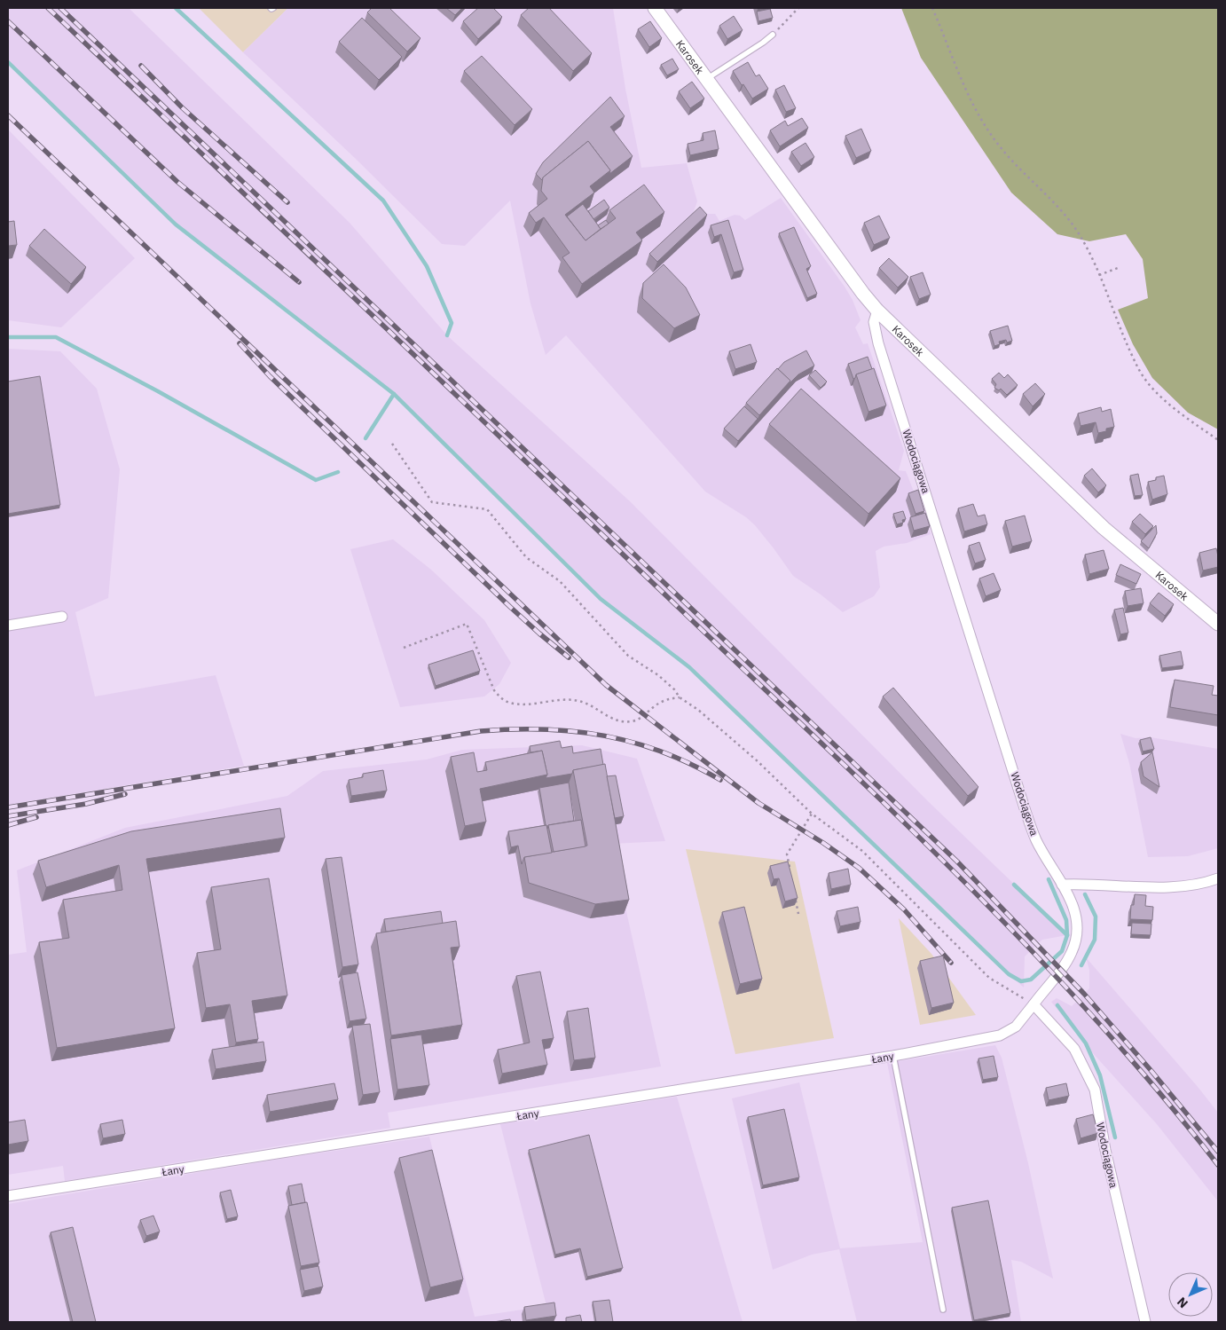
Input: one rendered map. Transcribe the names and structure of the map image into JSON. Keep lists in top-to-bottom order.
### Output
{
  "streets": {
    "street": ["Karosek", "Wodociągowa", "Łany"]
  },
  "crossings": [
    ["Karosek", "Wodociągowa"],
    ["Wodociągowa", "Łany"]
  ],
  "north": "bottom left"
}
